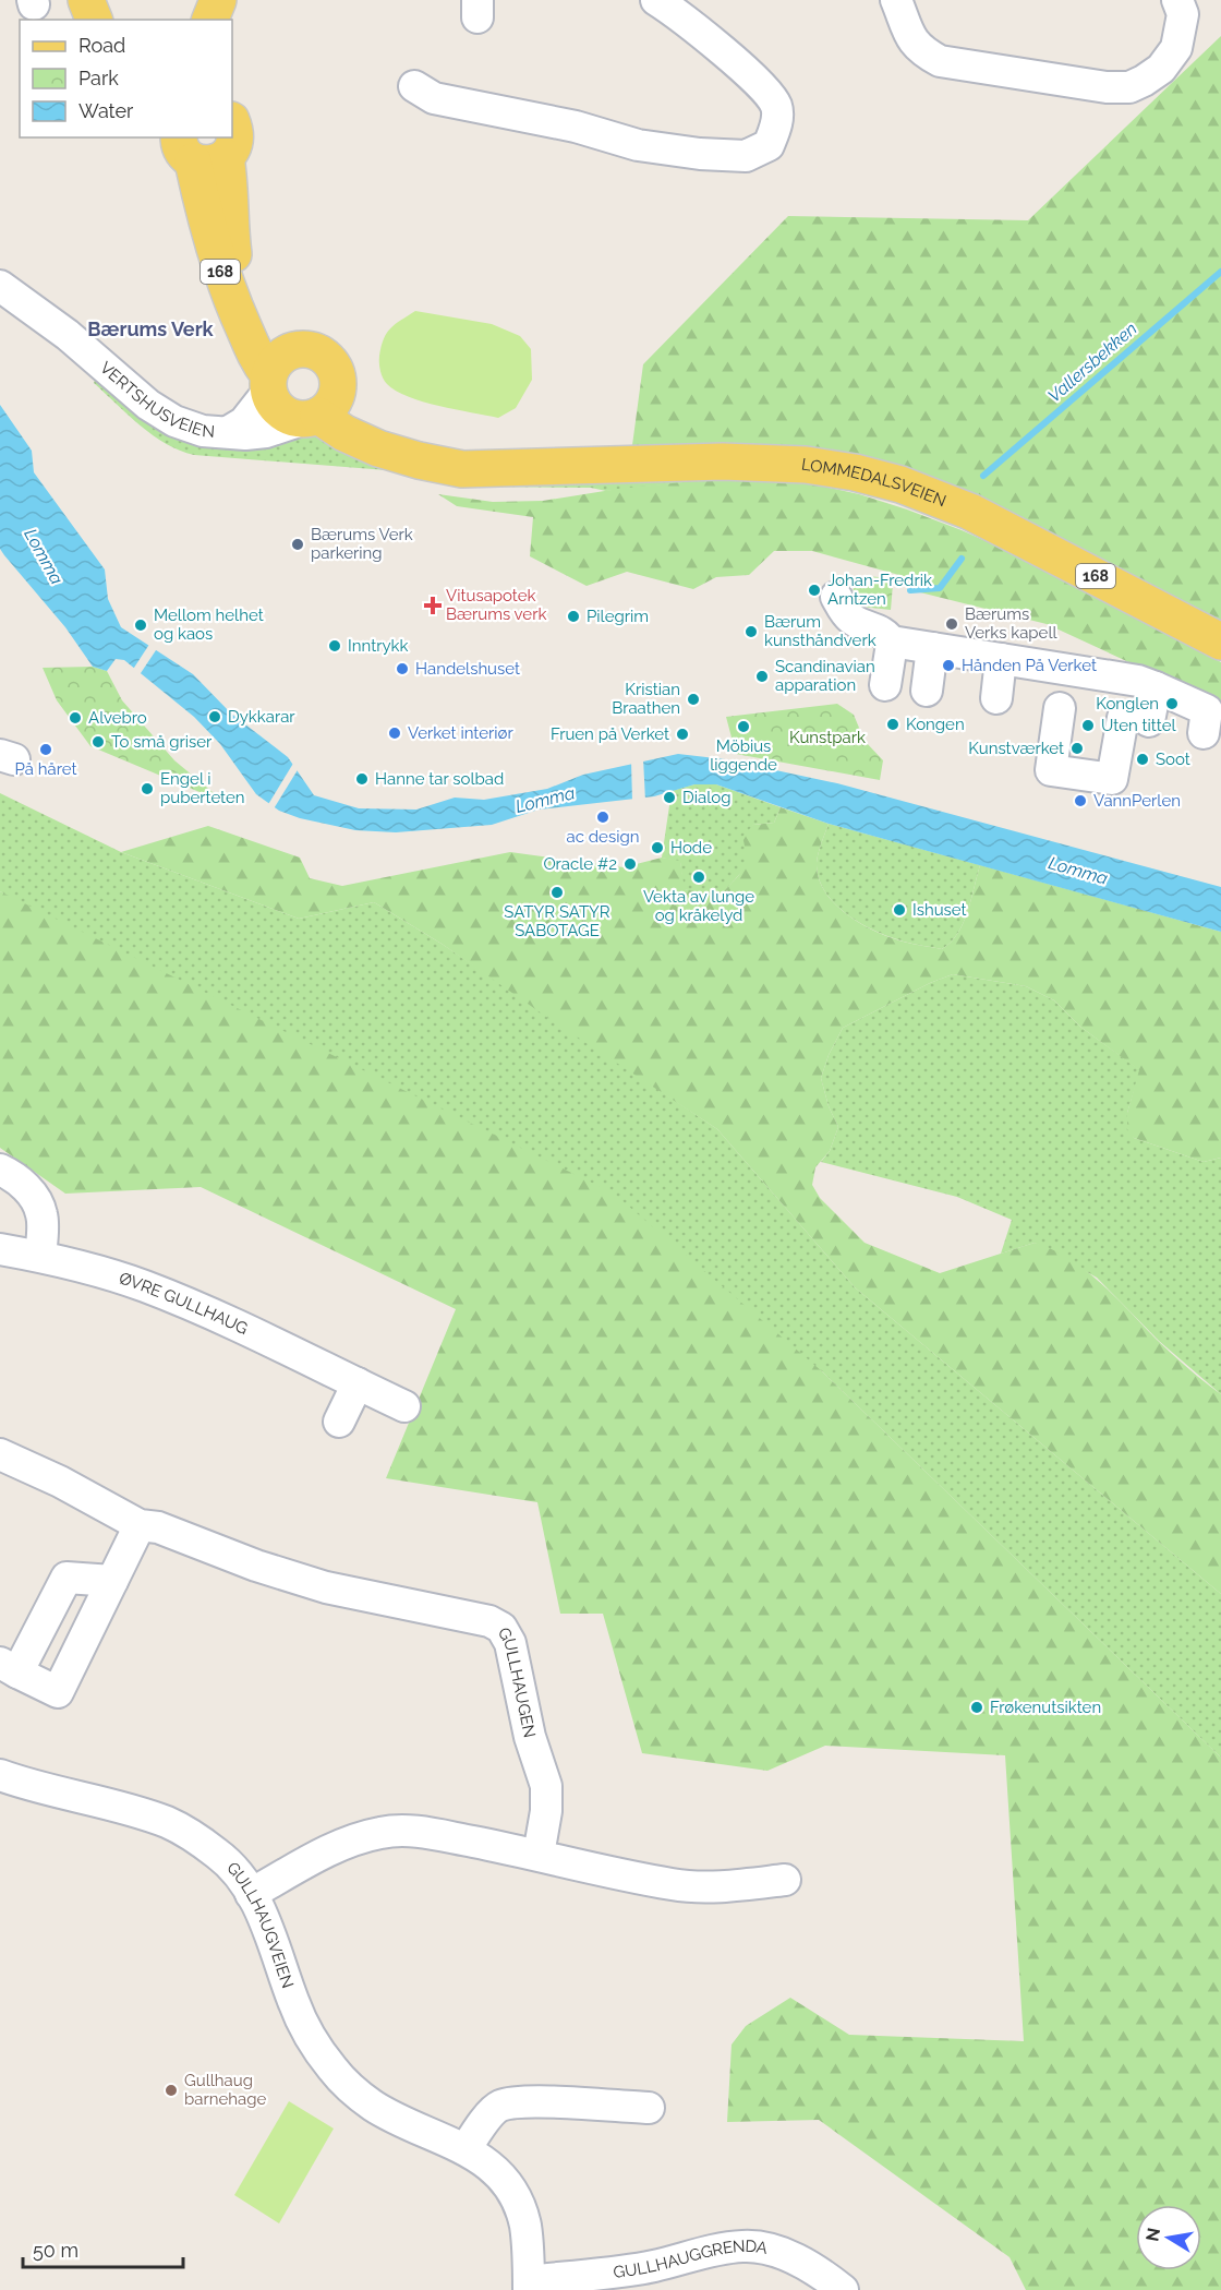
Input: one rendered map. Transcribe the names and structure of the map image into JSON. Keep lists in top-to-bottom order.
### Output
{
  "streets": {
    "main road": ["168", "LOMMEDALSVEIEN"],
    "street": [
      "VERTSHUSVEIEN",
      "ØVRE GULLHAUG",
      "GULLHAUGEN",
      "GULLHAUGVEIEN",
      "GULLHAUGGRENDA"
    ]
  },
  "crossings": [
    ["168", "VERTSHUSVEIEN"],
    ["168", "LOMMEDALSVEIEN"],
    ["VERTSHUSVEIEN", "LOMMEDALSVEIEN"],
    ["GULLHAUGVEIEN", "GULLHAUGGRENDA"]
  ],
  "districts": ["Bærums Verk"],
  "water": ["Vallersbekken", "Lomma"],
  "parks": ["Kunstpark"],
  "places": {
    "other": [
      "Bærums Verk parkering",
      "Johan-Fredrik Arntzen",
      "Pilegrim",
      "Bærums Verks kapell",
      "Mellom helhet og kaos",
      "Bærum kunsthåndverk",
      "Inntrykk",
      "Hånden På Verket",
      "Handelshuset",
      "Scandinavian apparation",
      "Kristian Braathen",
      "Konglen",
      "Dykkarar",
      "Alvebro",
      "Kongen",
      "Uten tittel",
      "Möbius liggende",
      "Verket interiør",
      "Fruen på Verket",
      "To små griser",
      "Kunstværket",
      "På håret",
      "Soot",
      "Hanne tar solbad",
      "Engel i puberteten",
      "Dialog",
      "VannPerlen",
      "ac design",
      "Hode",
      "Oracle #2",
      "Vekta av lunge og kråkelyd",
      "SATYR SATYR SABOTAGE",
      "Ishuset",
      "Frøkenutsikten",
      "Gullhaug barnehage"
    ],
    "health": ["Vitusapotek Bærums verk"]
  },
  "legend": ["Road", "Park", "Water"],
  "scale_bar": "50 m",
  "north": "left"
}
